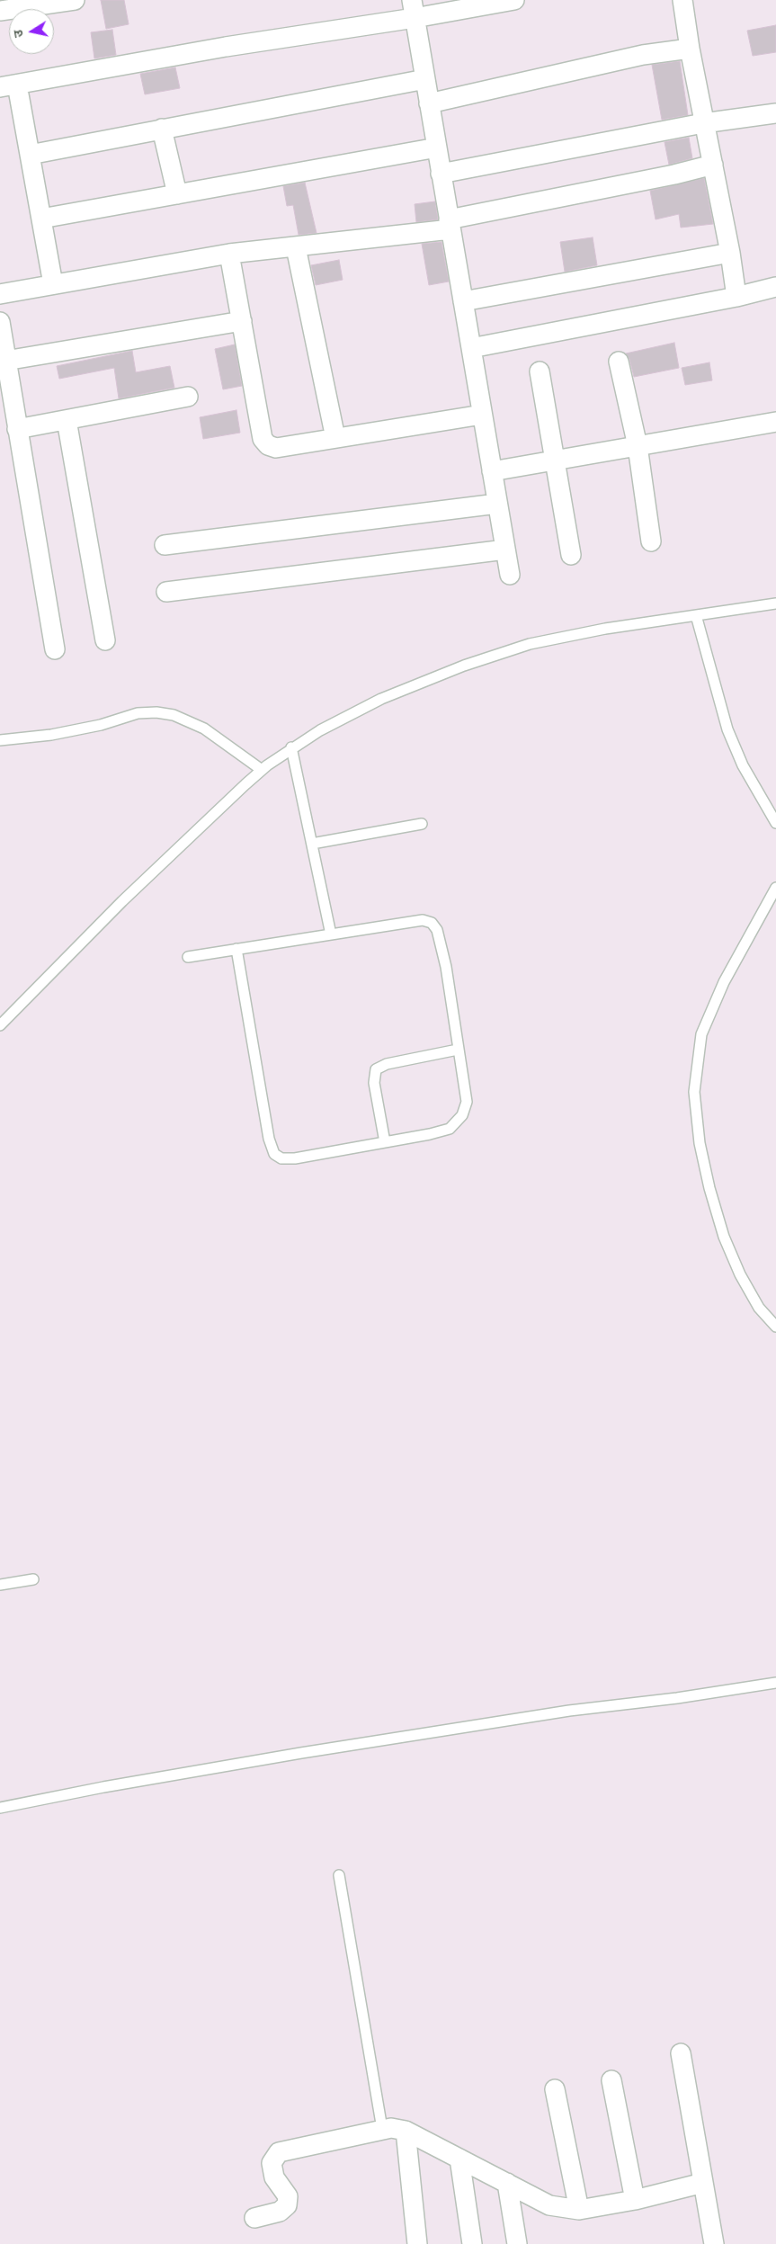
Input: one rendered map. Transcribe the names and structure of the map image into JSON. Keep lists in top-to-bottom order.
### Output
{
  "north": "left"
}
